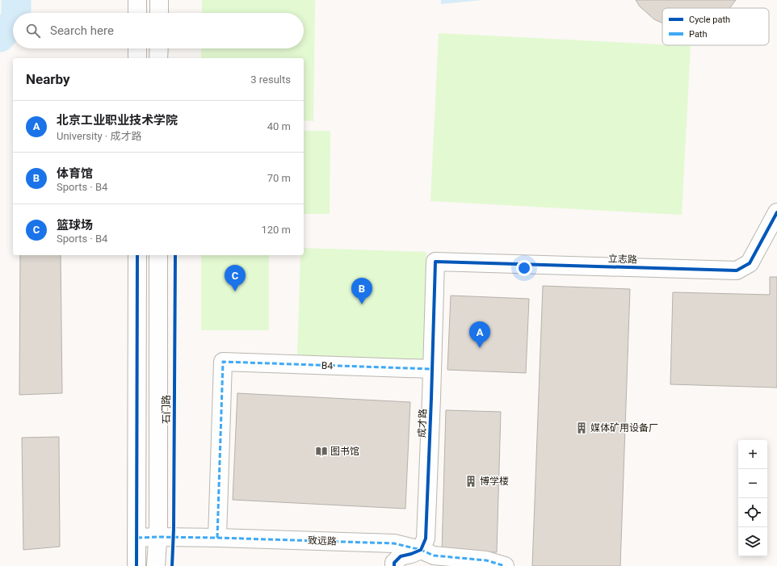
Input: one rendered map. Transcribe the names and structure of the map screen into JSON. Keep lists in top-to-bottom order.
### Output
{
  "streets": {
    "main road": [
      "立志路",
      "B4",
      "石门路",
      "成才路",
      "致远路"
    ]
  },
  "crossings": [
    ["立志路", "成才路"],
    ["B4", "成才路"],
    ["B4", "致远路"],
    ["石门路", "致远路"],
    ["成才路", "致远路"]
  ],
  "places": {
    "building": ["媒体矿用设备厂", "博学楼"],
    "library": ["图书馆"]
  },
  "legend": ["Cycle path", "Path"],
  "page": {
    "search": "Search here",
    "heading": ["Nearby", "3 results"],
    "list": [
      {
        "mark": "A",
        "name": "北京工业职业技术学院",
        "note": "University · 成才路",
        "value": "40 m"
      },
      {
        "mark": "B",
        "name": "体育馆",
        "note": "Sports · B4",
        "value": "70 m"
      },
      {
        "mark": "C",
        "name": "篮球场",
        "note": "Sports · B4",
        "value": "120 m"
      }
    ],
    "pins": ["C", "B", "A"],
    "map_buttons": ["+", "−"]
  }
}
